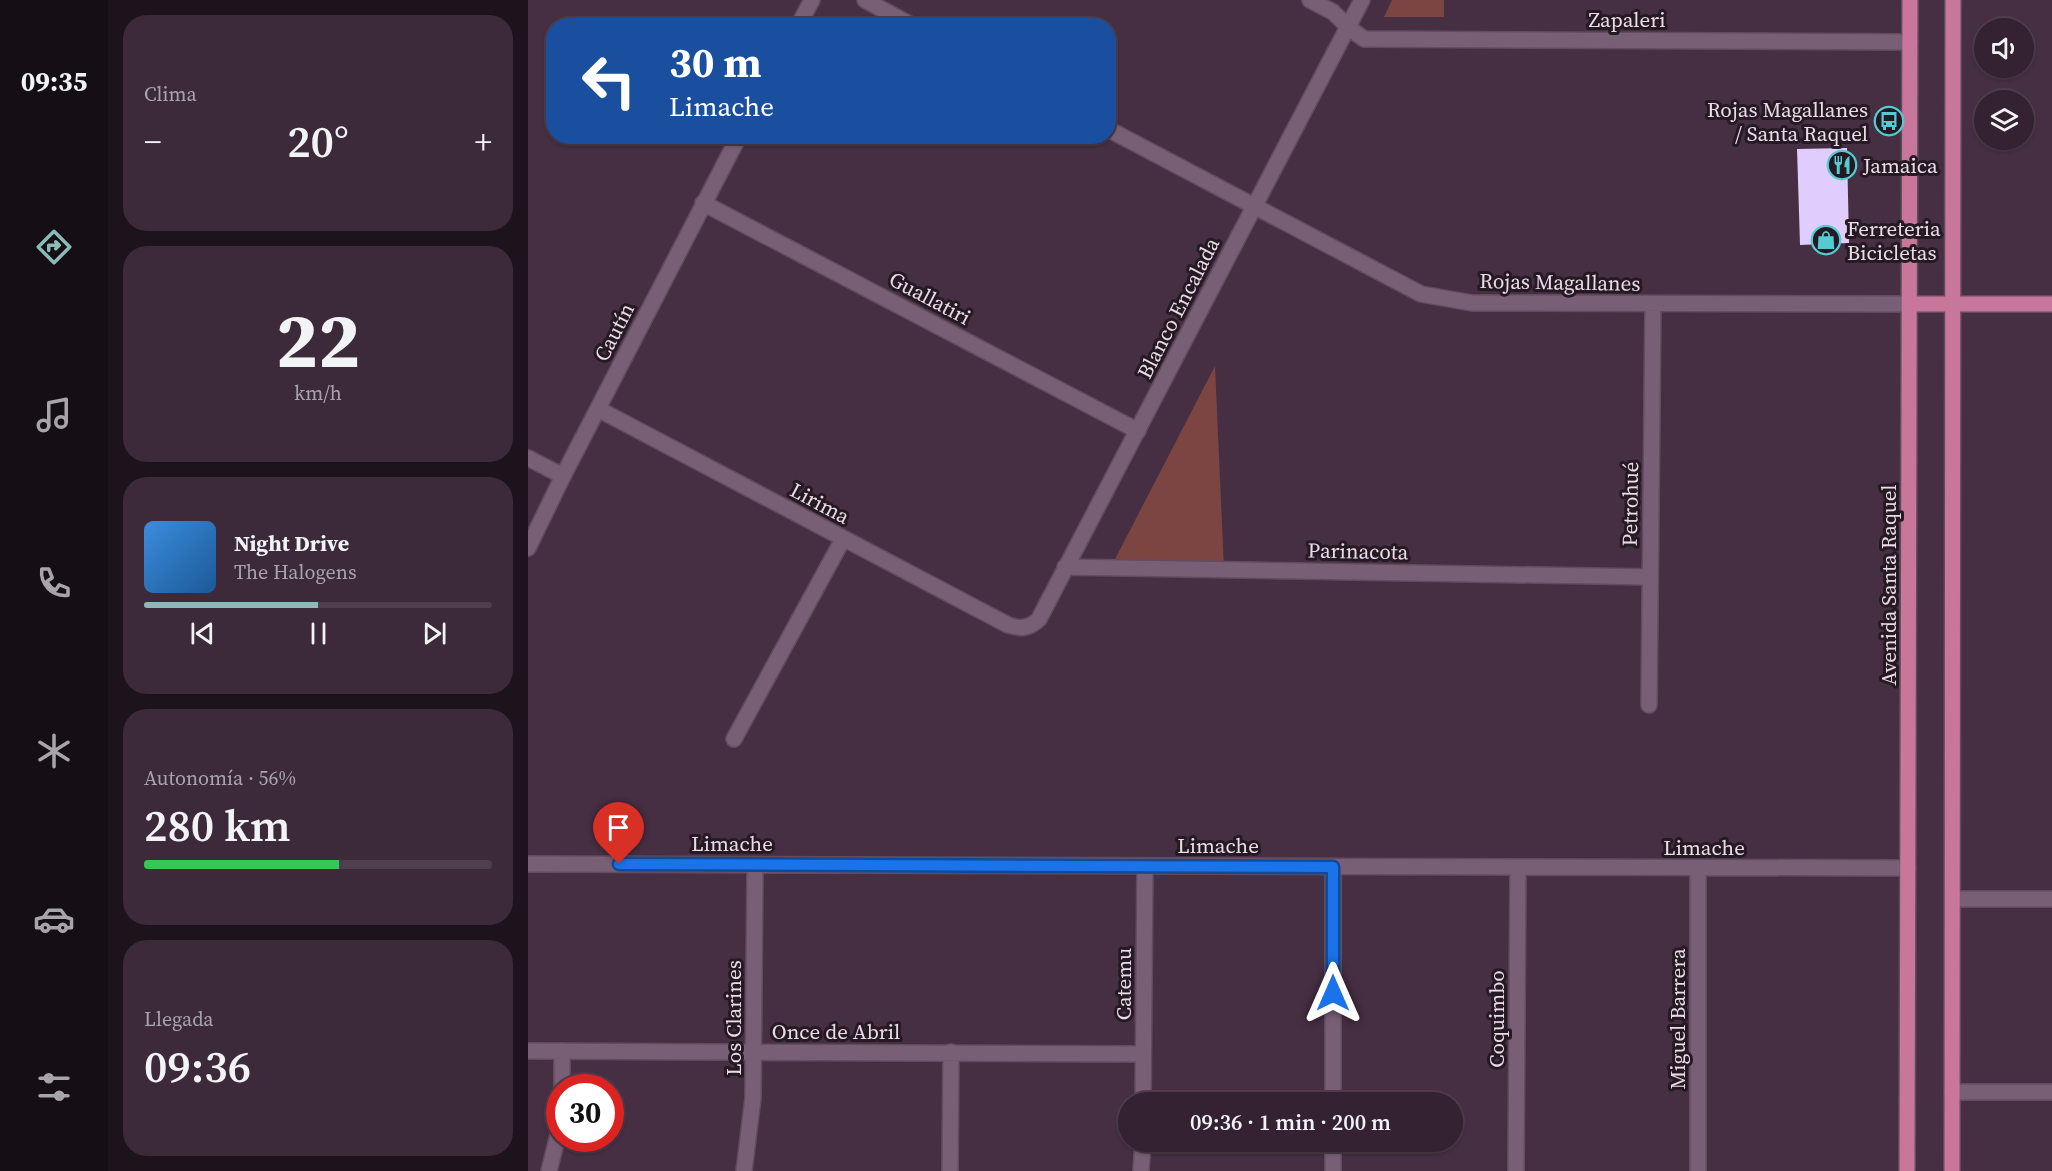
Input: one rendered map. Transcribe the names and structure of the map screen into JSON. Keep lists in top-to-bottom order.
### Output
{
  "streets": {
    "main road": ["Rojas Magallanes", "Avenida Santa Raquel"],
    "street": [
      "Zapaleri",
      "Guallatiri",
      "Blanco Encalada",
      "Cautín",
      "Lirima",
      "Petrohué",
      "Parinacota",
      "Limache",
      "Catemu",
      "Los Clarines",
      "Coquimbo",
      "Miguel Barrera",
      "Once de Abril"
    ]
  },
  "crossings": [
    ["Zapaleri", "Blanco Encalada"],
    ["Zapaleri", "Avenida Santa Raquel"],
    ["Rojas Magallanes", "Blanco Encalada"],
    ["Rojas Magallanes", "Petrohué"],
    ["Rojas Magallanes", "Avenida Santa Raquel"],
    ["Guallatiri", "Blanco Encalada"],
    ["Guallatiri", "Cautín"],
    ["Blanco Encalada", "Lirima"],
    ["Blanco Encalada", "Parinacota"],
    ["Cautín", "Lirima"],
    ["Petrohué", "Parinacota"],
    ["Avenida Santa Raquel", "Limache"],
    ["Limache", "Catemu"],
    ["Limache", "Los Clarines"],
    ["Limache", "Coquimbo"],
    ["Limache", "Miguel Barrera"],
    ["Catemu", "Once de Abril"],
    ["Los Clarines", "Once de Abril"]
  ],
  "places": {
    "bus stop": ["Rojas Magallanes / Santa Raquel"],
    "restaurant": ["Jamaica"],
    "shop": ["Ferreteria Bicicletas"]
  },
  "page": {
    "tabs": "09:35",
    "tile": [
      "Clima",
      ["22", "km/h"],
      ["Autonomía · 56%", "280 km"],
      ["Llegada", "09:36"]
    ],
    "turn": ["30 m", "Limache"],
    "heat": ["−", "20°", "+"],
    "song": ["Night Drive", "The Halogens"],
    "limit": "30",
    "trip": "09:36 · 1 min · 200 m"
  }
}
